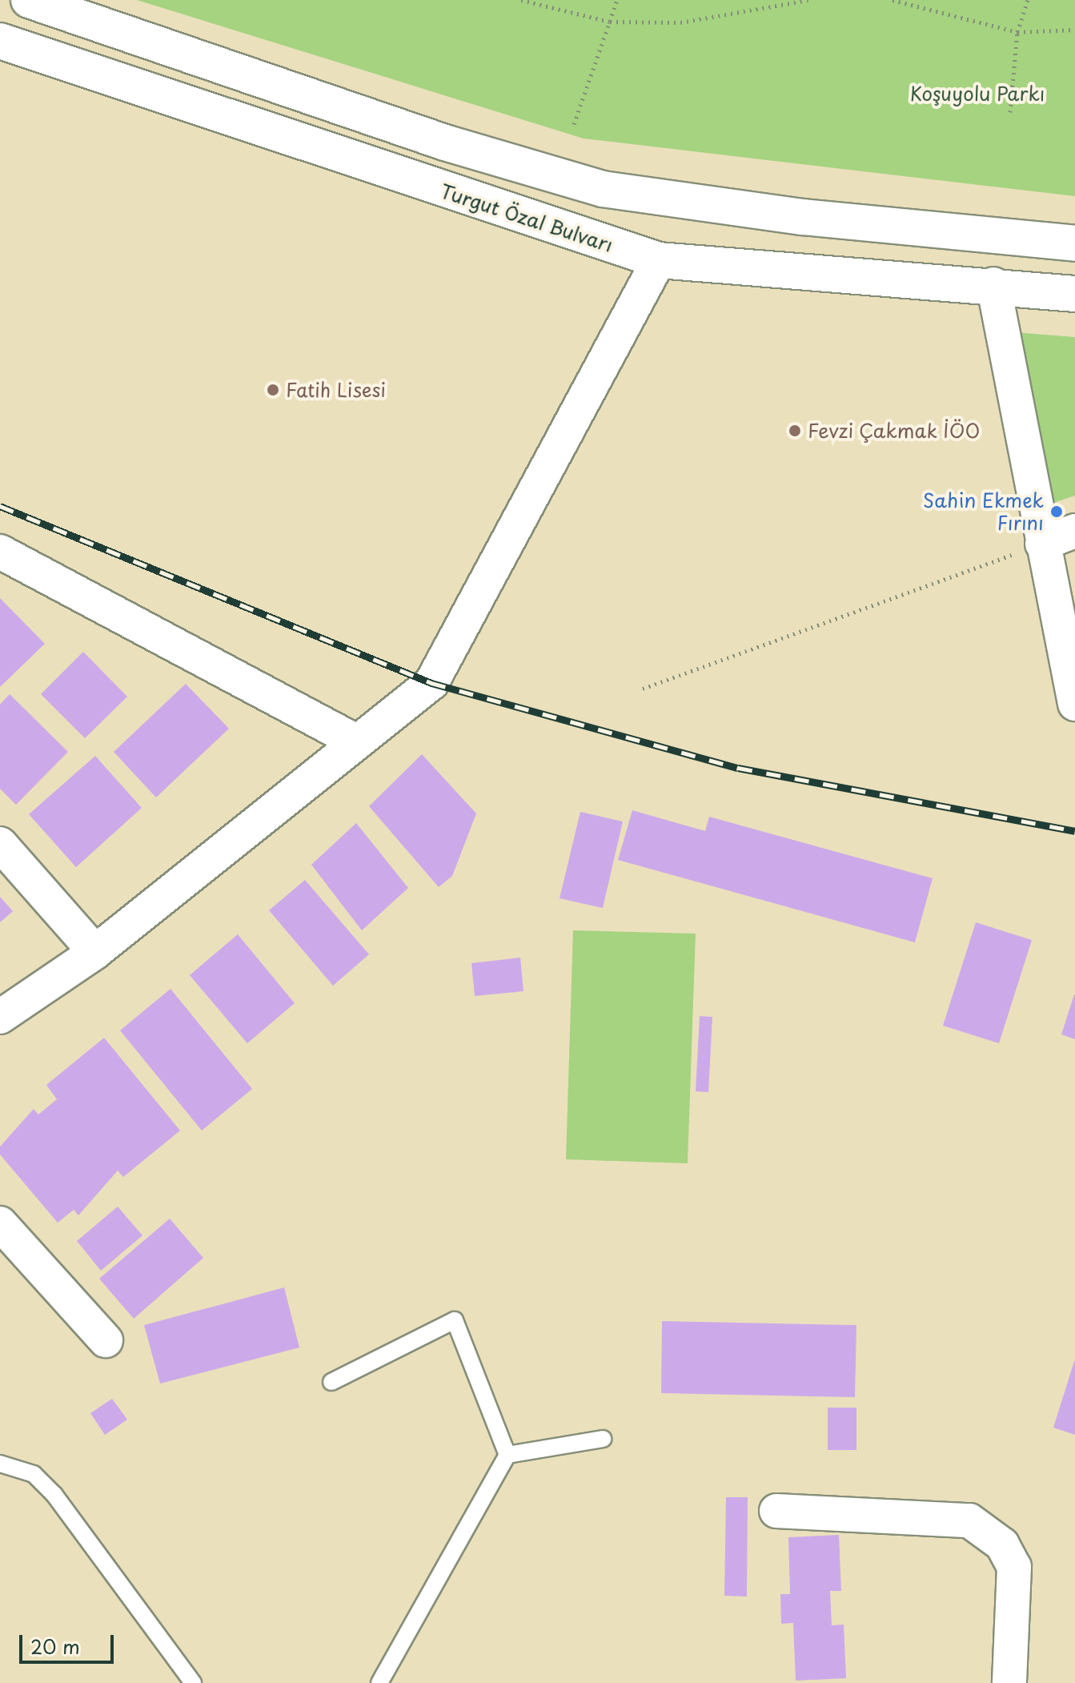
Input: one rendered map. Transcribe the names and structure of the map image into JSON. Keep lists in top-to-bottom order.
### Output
{
  "streets": {
    "main road": ["Turgut Özal Bulvarı"]
  },
  "parks": ["Koşuyolu Parkı"],
  "places": ["Fatih Lisesi", "Fevzi Çakmak İÖO", "Sahin Ekmek Fırını"],
  "scale_bar": "20 m"
}
